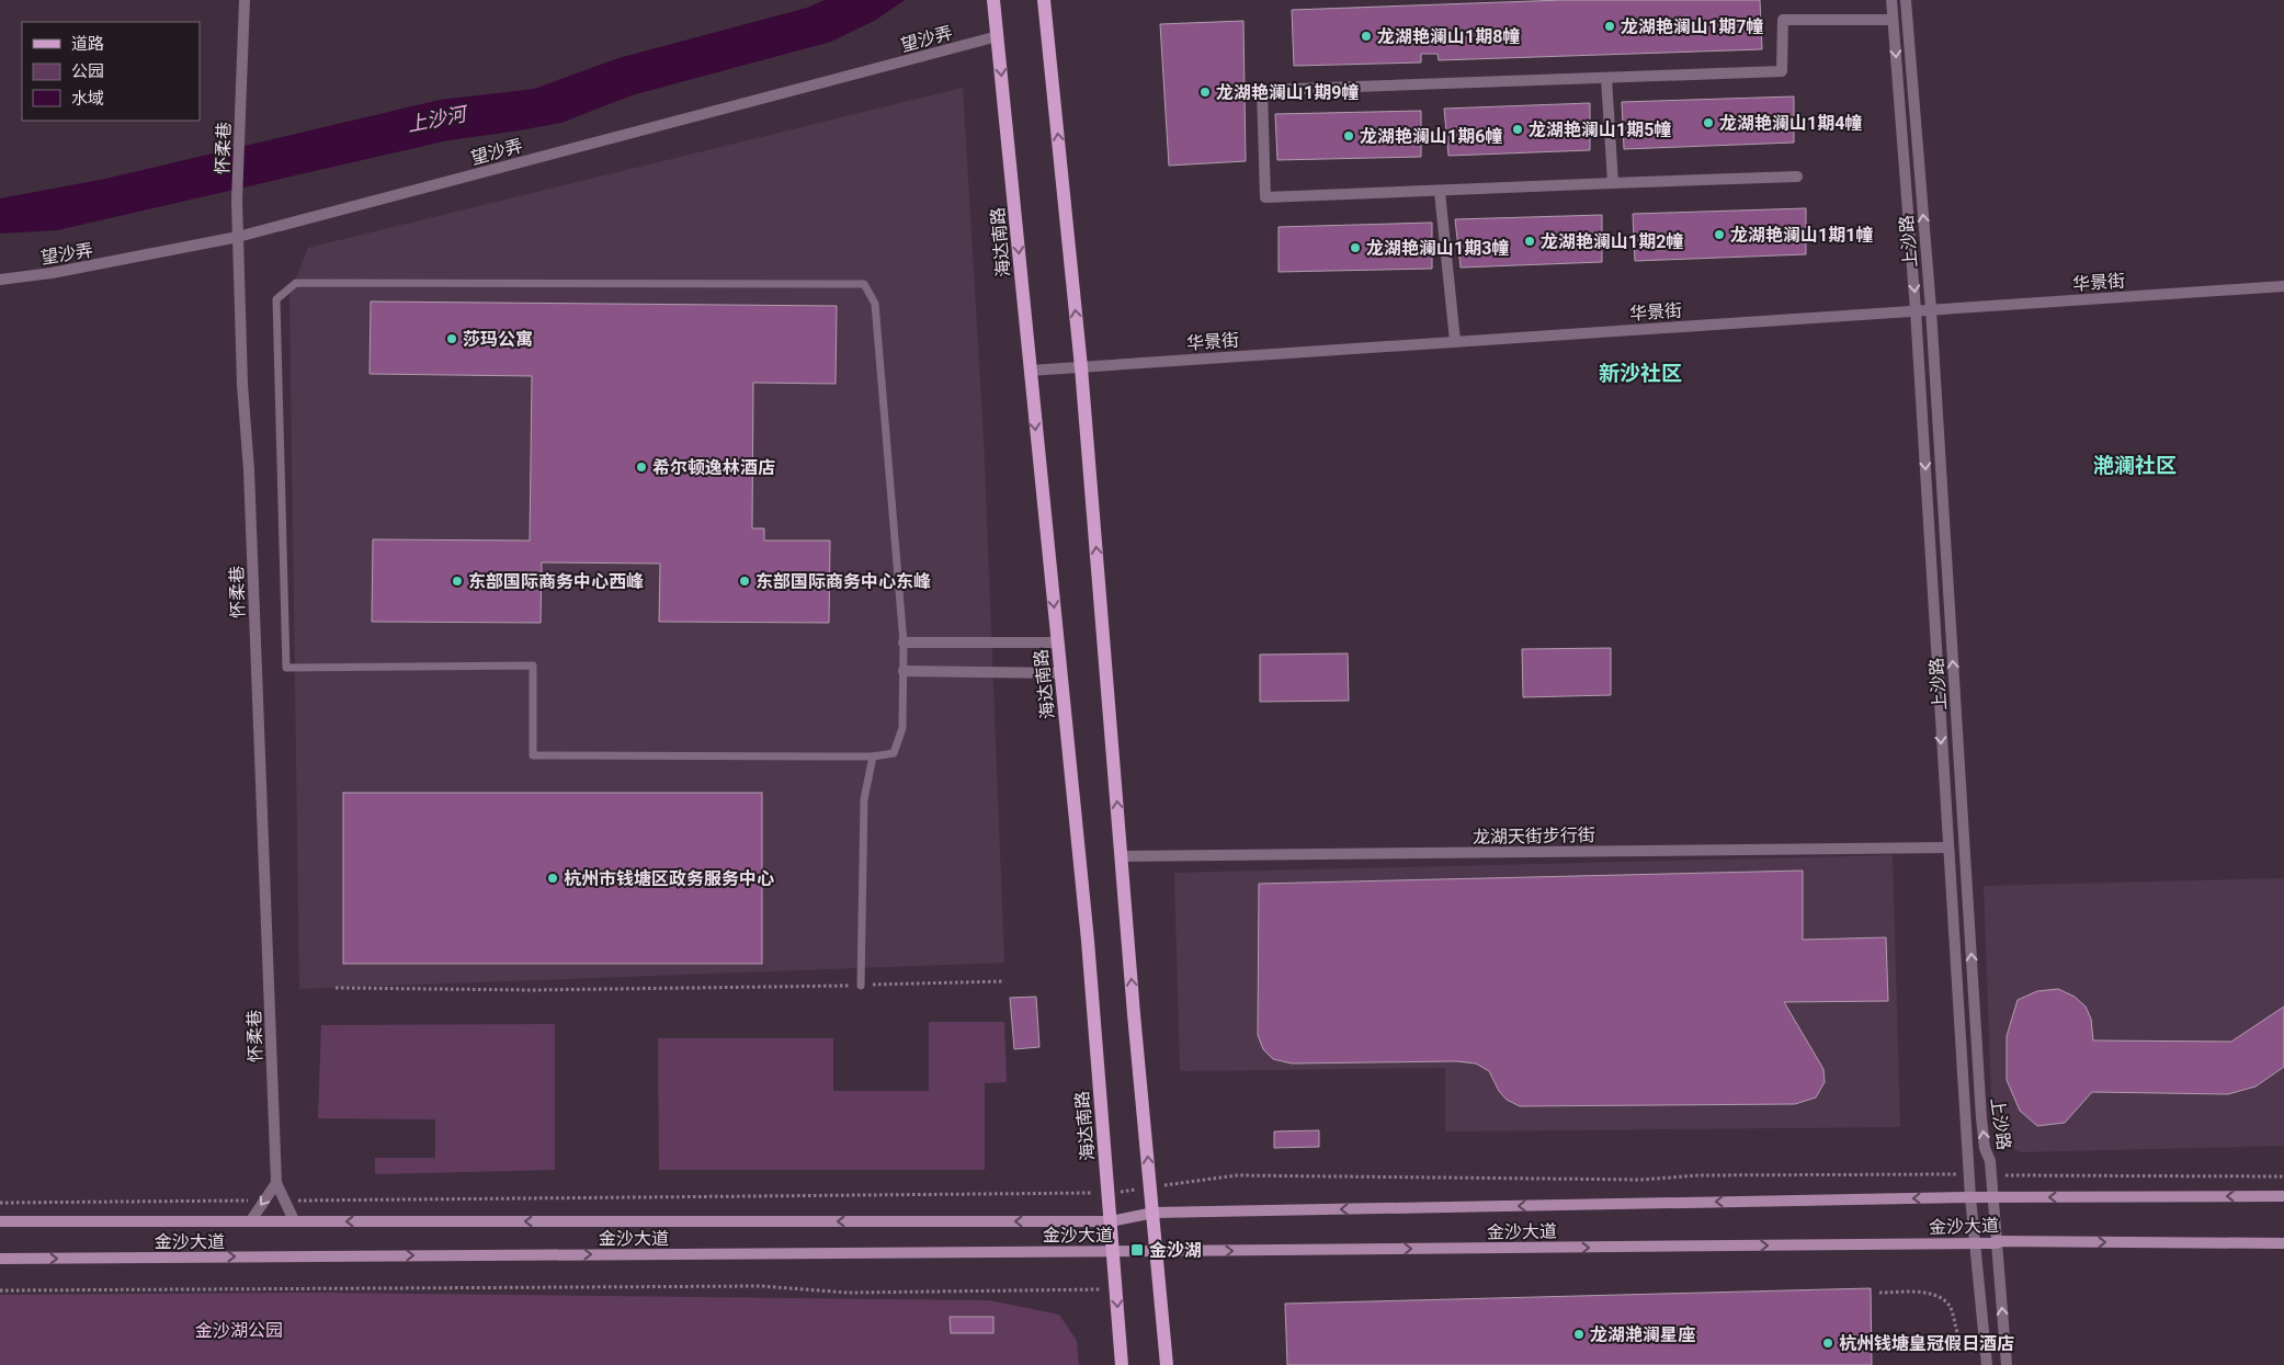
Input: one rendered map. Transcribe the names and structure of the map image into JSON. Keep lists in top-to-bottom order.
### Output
{
  "streets": {
    "main road": ["海达南路", "金沙大道"],
    "street": [
      "望沙弄",
      "怀柔巷",
      "上沙路",
      "华景街",
      "龙湖天街步行街"
    ]
  },
  "crossings": [
    ["望沙弄", "怀柔巷"],
    ["望沙弄", "海达南路"],
    ["怀柔巷", "金沙大道"],
    ["上沙路", "华景街"],
    ["上沙路", "龙湖天街步行街"],
    ["上沙路", "金沙大道"],
    ["海达南路", "华景街"],
    ["海达南路", "金沙大道"]
  ],
  "districts": ["新沙社区", "滟澜社区"],
  "water": ["上沙河"],
  "parks": ["金沙湖公园"],
  "places": {
    "other": [
      "龙湖艳澜山1期7幢",
      "龙湖艳澜山1期8幢",
      "龙湖艳澜山1期9幢",
      "龙湖艳澜山1期4幢",
      "龙湖艳澜山1期5幢",
      "龙湖艳澜山1期6幢",
      "龙湖艳澜山1期1幢",
      "龙湖艳澜山1期2幢",
      "龙湖艳澜山1期3幢",
      "莎玛公寓",
      "希尔顿逸林酒店",
      "东部国际商务中心西峰",
      "东部国际商务中心东峰",
      "杭州市钱塘区政务服务中心",
      "龙湖滟澜星座",
      "杭州钱塘皇冠假日酒店"
    ],
    "transit": ["金沙湖"]
  },
  "legend": ["道路", "公园", "水域"]
}
